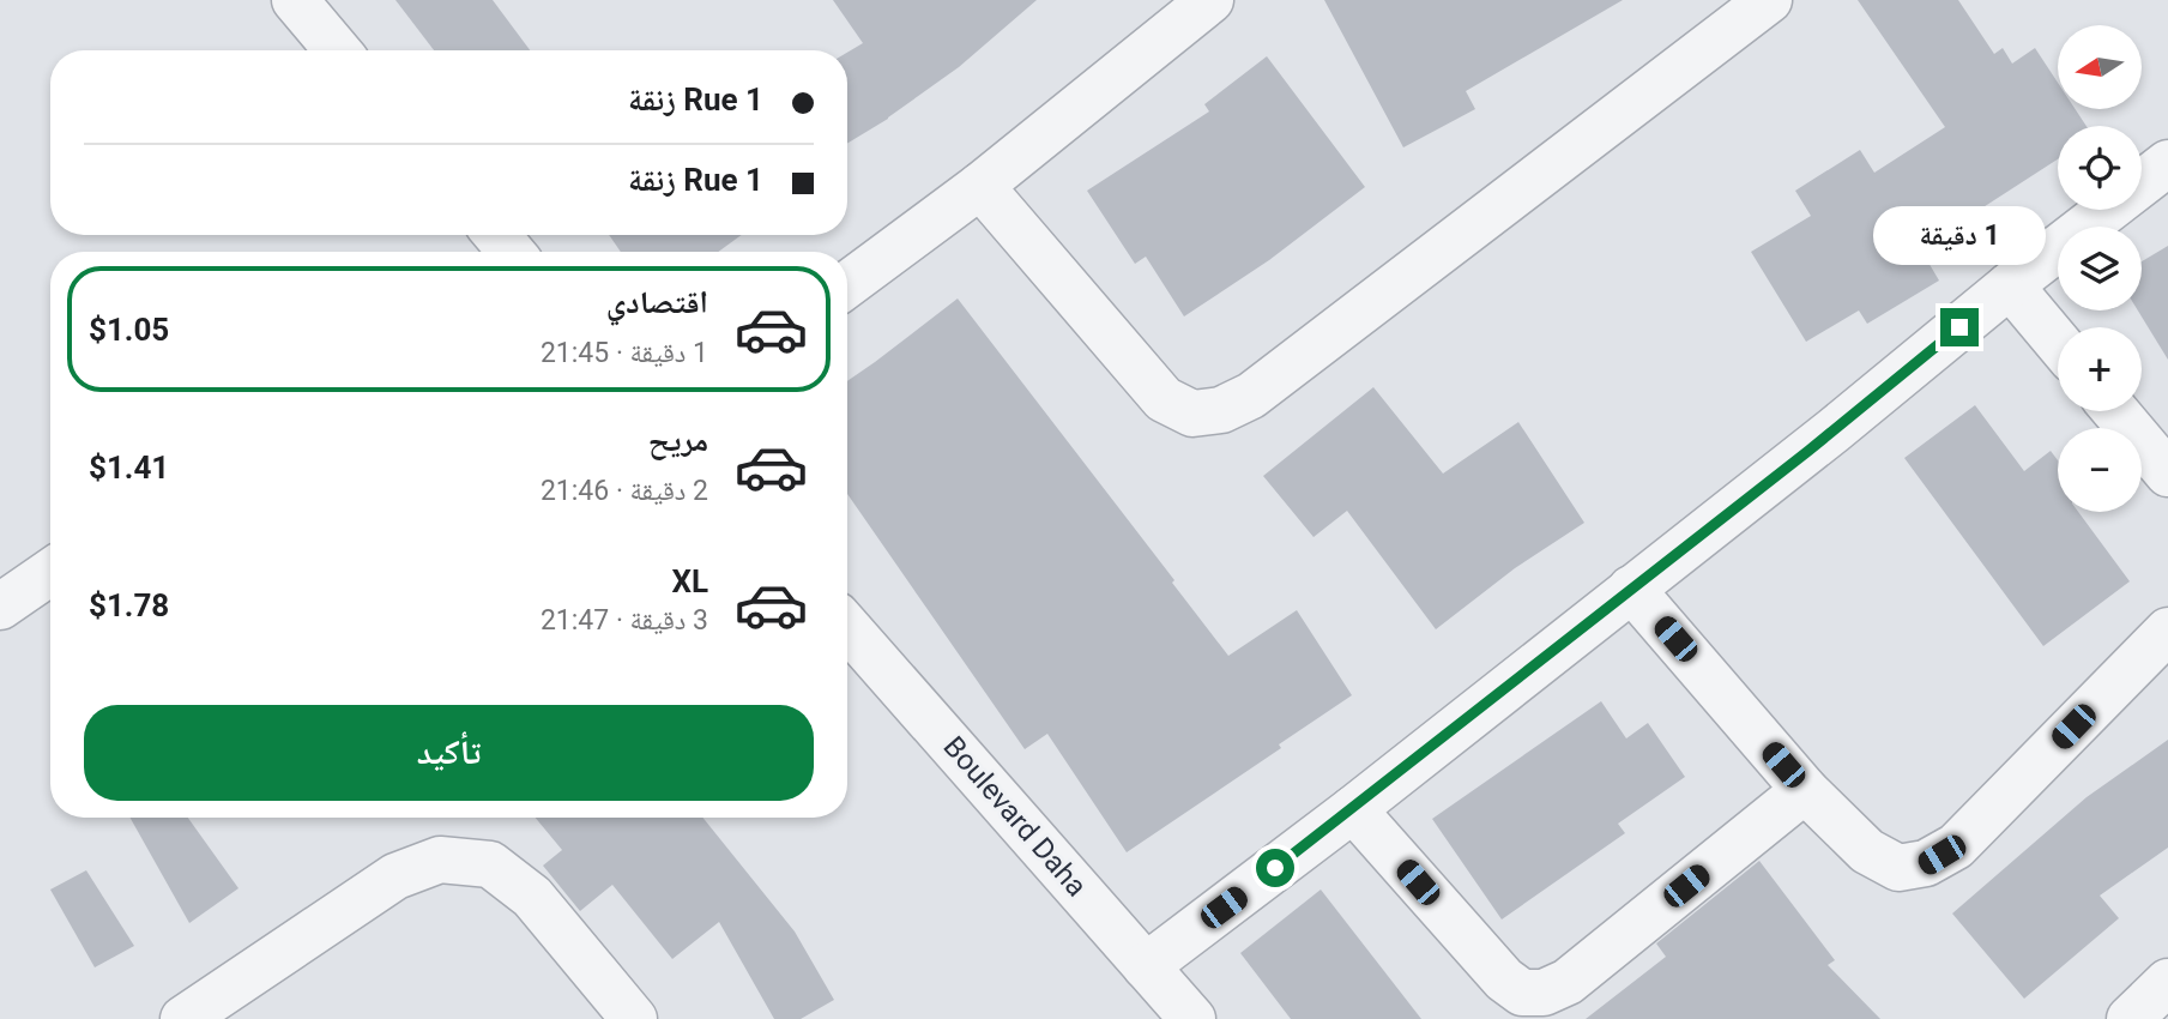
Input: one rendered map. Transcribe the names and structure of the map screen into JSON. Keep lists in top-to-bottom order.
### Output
{
  "streets": {
    "street": ["Boulevard Daha"]
  },
  "north": "left",
  "page": {
    "map_buttons": ["+", "−"],
    "banner": ["Rue 1 زنقة", "Rue 1 زنقة"],
    "bubble": "1 دقيقة",
    "list": [
      {
        "name": "اقتصادي",
        "note": "1 دقيقة · 21:45",
        "value": "$1.05"
      },
      {
        "name": "مريح",
        "note": "2 دقيقة · 21:46",
        "value": "$1.41"
      },
      {
        "name": "XL",
        "note": "3 دقيقة · 21:47",
        "value": "$1.78"
      }
    ],
    "buttons": "تأكيد"
  }
}
